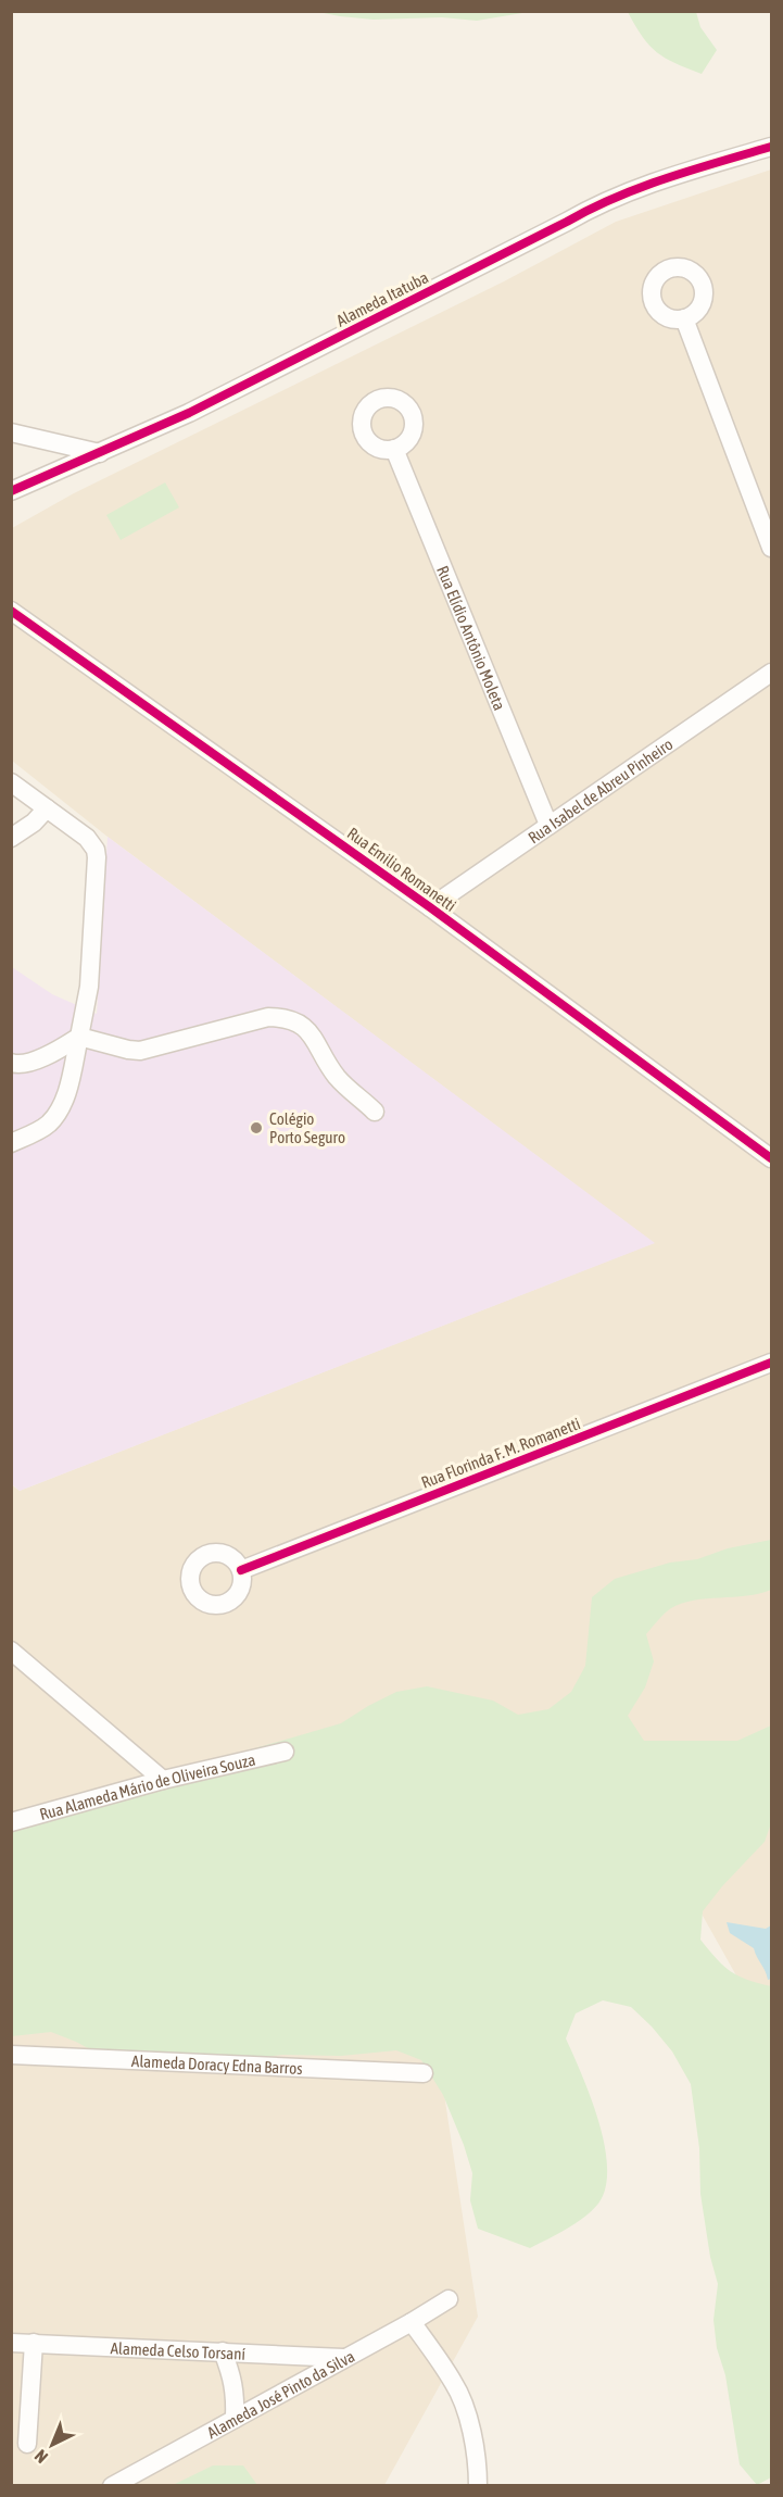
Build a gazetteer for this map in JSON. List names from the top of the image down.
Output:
{
  "streets": {
    "street": [
      "Alameda Itatuba",
      "Rua Elídio Antônio Moleta",
      "Rua Isabel de Abreu Pinheiro",
      "Rua Emilio Romanetti",
      "Rua Florinda F. M. Romanetti",
      "Rua Alameda Mário de Oliveira Souza",
      "Alameda Doracy Edna Barros",
      "Alameda Celso Torsaní",
      "Alameda José Pinto da Silva"
    ]
  },
  "crossings": [
    ["Rua Elídio Antônio Moleta", "Rua Isabel de Abreu Pinheiro"],
    ["Rua Isabel de Abreu Pinheiro", "Rua Emilio Romanetti"],
    ["Alameda Celso Torsaní", "Alameda José Pinto da Silva"]
  ],
  "places": ["Colégio Porto Seguro"],
  "north": "bottom left"
}
